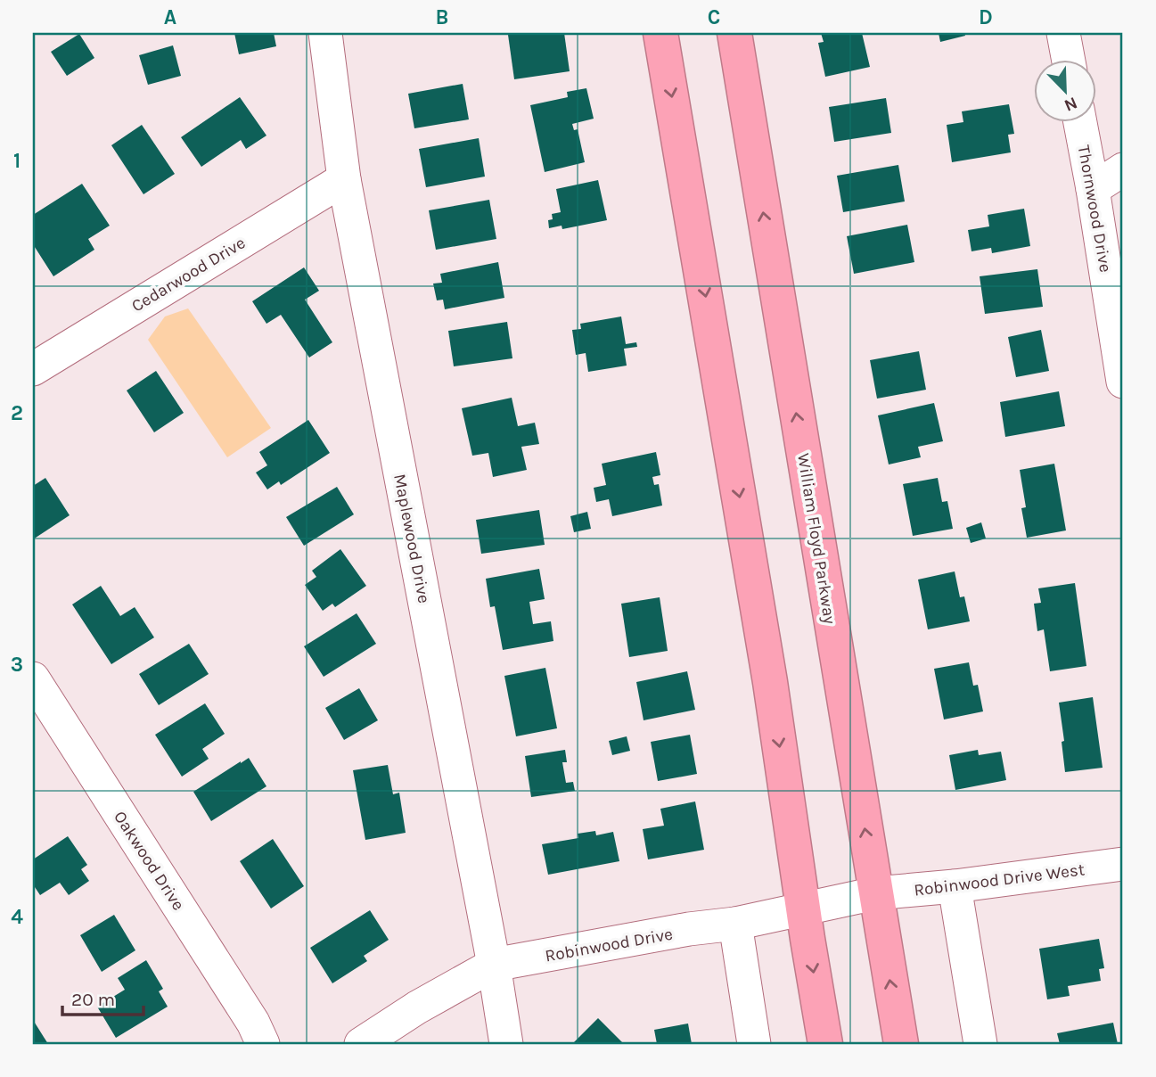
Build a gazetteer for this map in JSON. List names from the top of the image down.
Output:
{
  "streets": {
    "highway": ["William Floyd Parkway"],
    "street": [
      "Thornwood Drive",
      "Cedarwood Drive",
      "Maplewood Drive",
      "Oakwood Drive",
      "Robinwood Drive West",
      "Robinwood Drive"
    ]
  },
  "crossings": [
    ["Cedarwood Drive", "Maplewood Drive"],
    ["Maplewood Drive", "Robinwood Drive"],
    ["William Floyd Parkway", "Robinwood Drive West"],
    ["William Floyd Parkway", "Robinwood Drive"],
    ["Robinwood Drive West", "Robinwood Drive"]
  ],
  "scale_bar": "20 m",
  "north": "bottom right",
  "grid": {
    "columns": [
      "A",
      "B",
      "C",
      "D"
    ],
    "rows": [
      "1",
      "2",
      "3",
      "4"
    ]
  }
}
